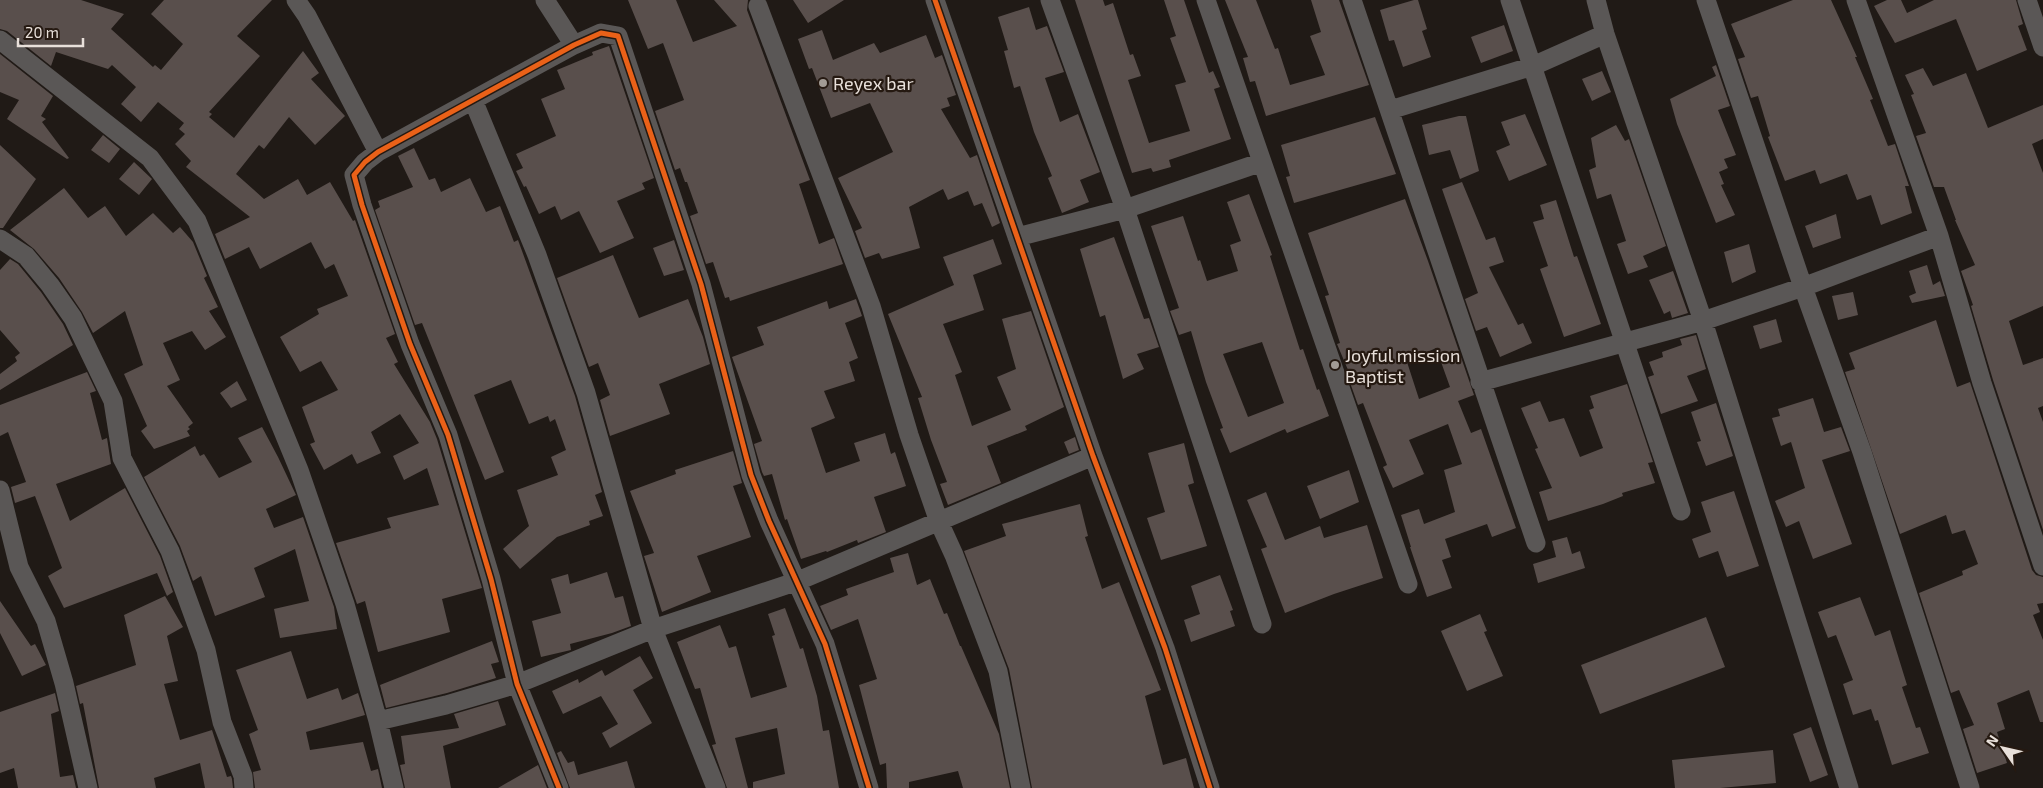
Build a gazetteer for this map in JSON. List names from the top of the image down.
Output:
{
  "places": ["Reyex bar", "Joyful mission Baptist"],
  "scale_bar": "20 m",
  "north": "top left"
}
